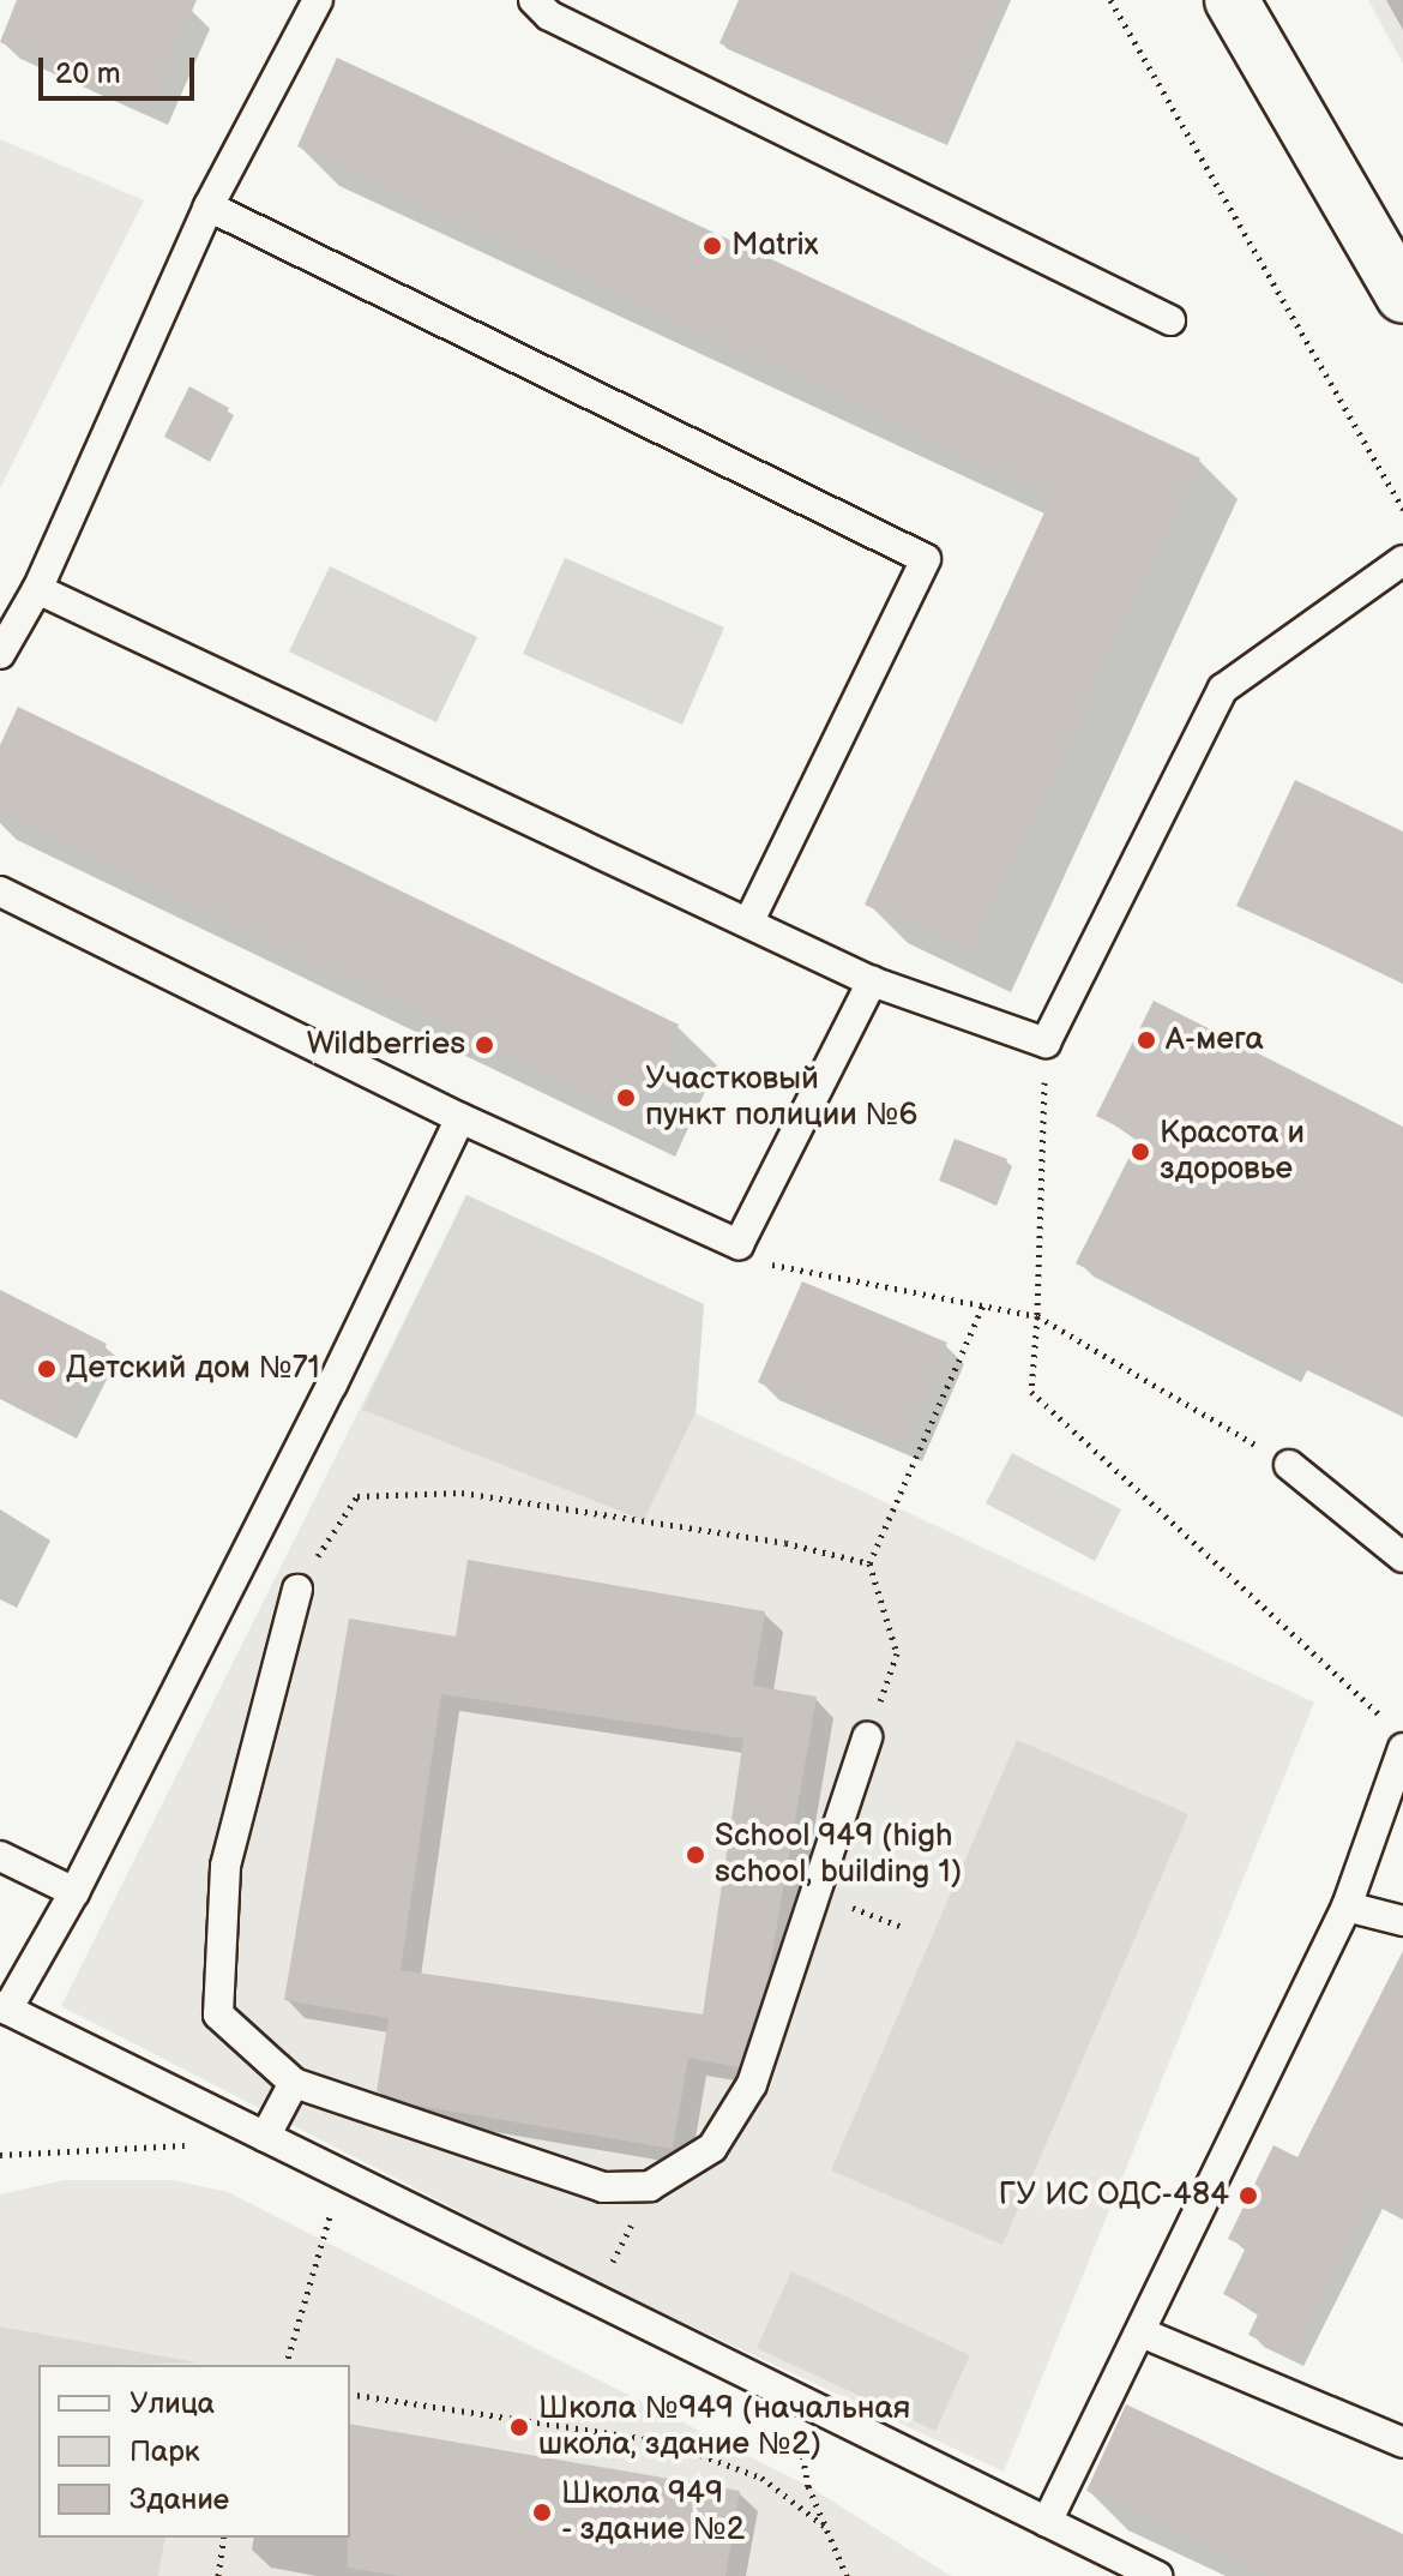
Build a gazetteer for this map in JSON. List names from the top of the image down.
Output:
{
  "places": [
    "Matrix",
    "А-мега",
    "Wildberries",
    "Участковый пункт полиции №6",
    "Красота и здоровье",
    "Детский дом №71",
    "School 949 (high school, building 1)",
    "ГУ ИС ОДС-484",
    "Школа №949 (начальная школа, здание №2)",
    "Школа 949 - здание №2"
  ],
  "legend": ["Улица", "Парк", "Здание"],
  "scale_bar": "20 m"
}
